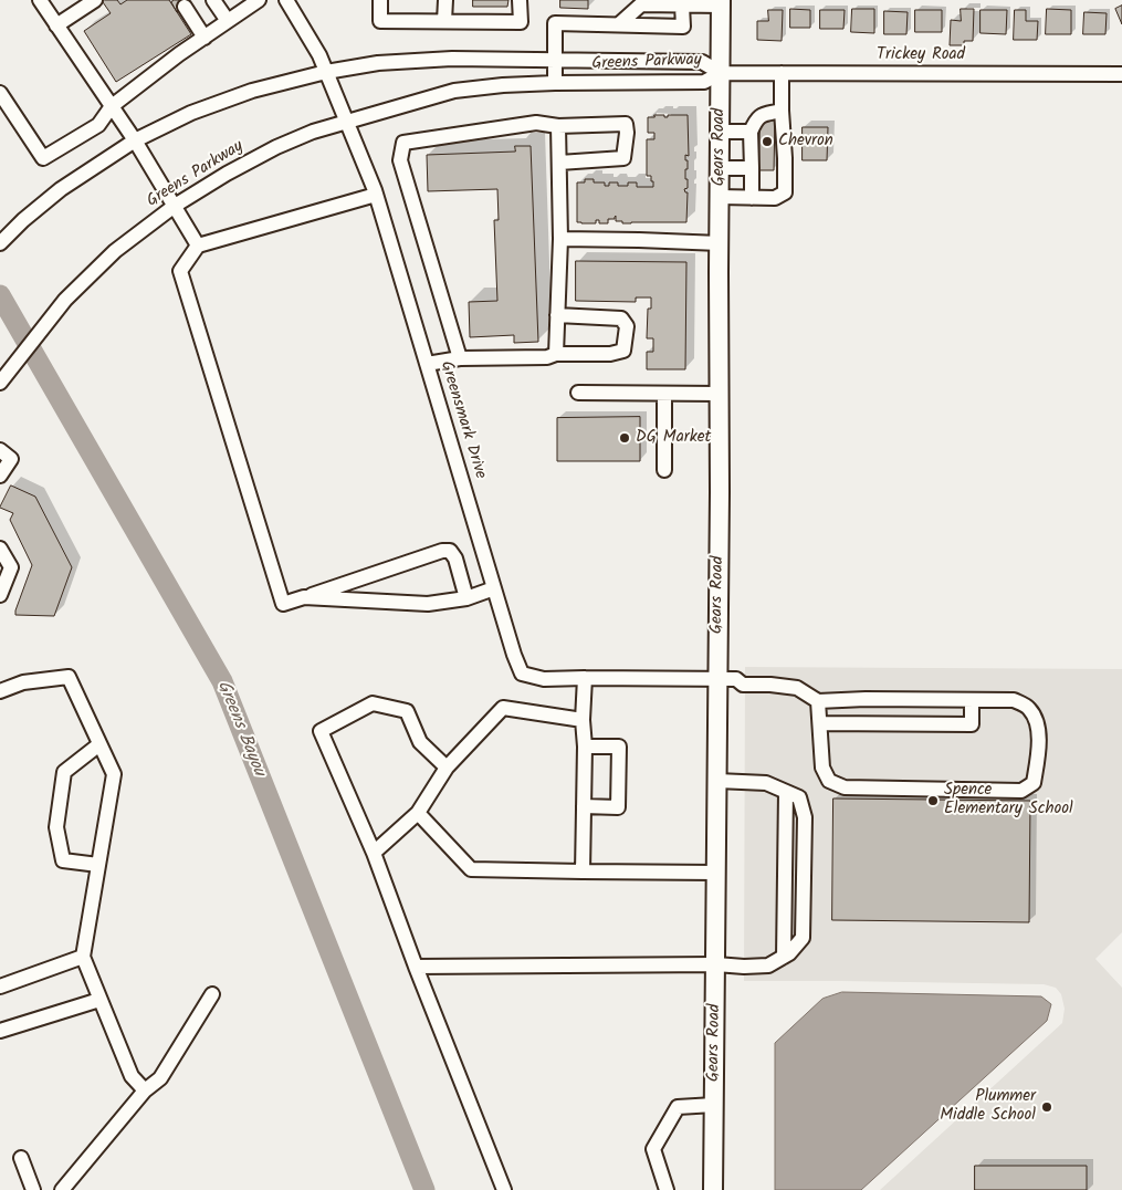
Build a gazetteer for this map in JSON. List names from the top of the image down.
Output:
{
  "streets": {
    "main road": ["Gears Road"],
    "street": ["Trickey Road", "Greens Parkway", "Greensmark Drive"]
  },
  "crossings": [
    ["Trickey Road", "Greens Parkway"],
    ["Trickey Road", "Gears Road"],
    ["Greens Parkway", "Gears Road"],
    ["Greens Parkway", "Greensmark Drive"],
    ["Gears Road", "Greensmark Drive"]
  ],
  "water": ["Greens Bayou"],
  "places": [
    "Chevron",
    "DG Market",
    "Spence Elementary School",
    "Plummer Middle School"
  ]
}
